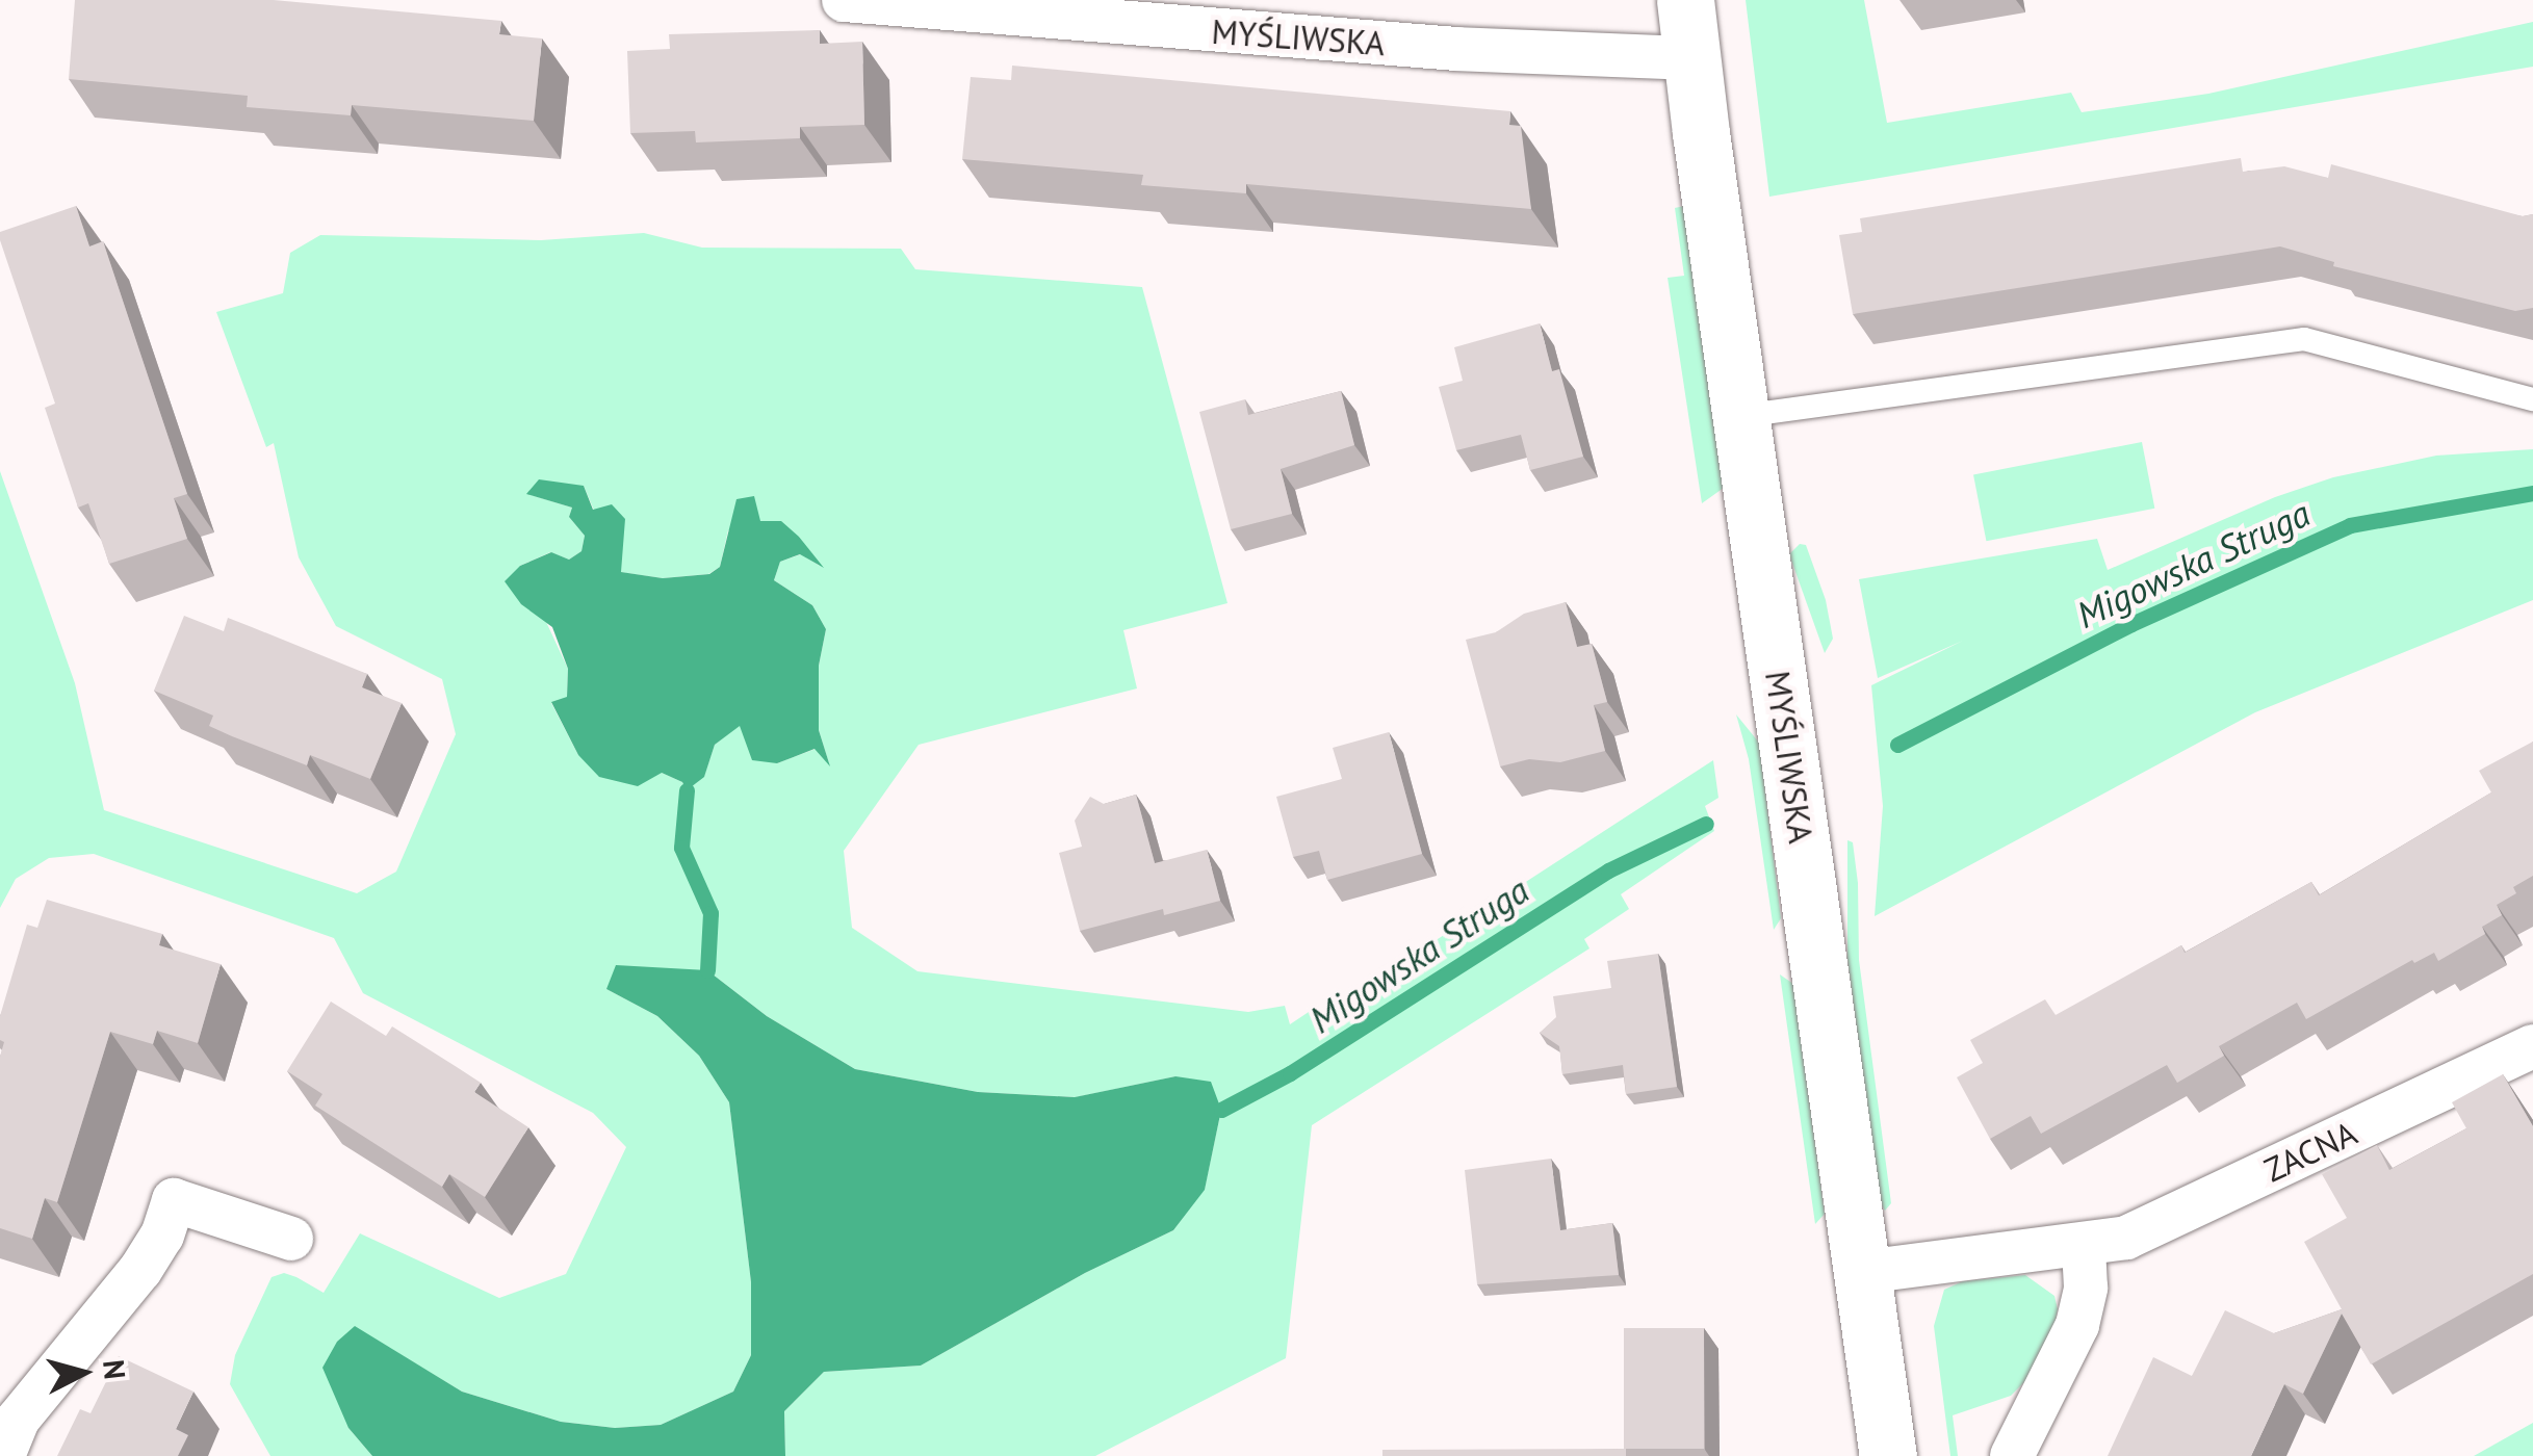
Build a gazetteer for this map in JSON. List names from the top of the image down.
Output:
{
  "streets": {
    "street": ["MYŚLIWSKA", "ZACNA"]
  },
  "crossings": [
    ["MYŚLIWSKA", "ZACNA"]
  ],
  "water": ["Migowska Struga"],
  "north": "right"
}
